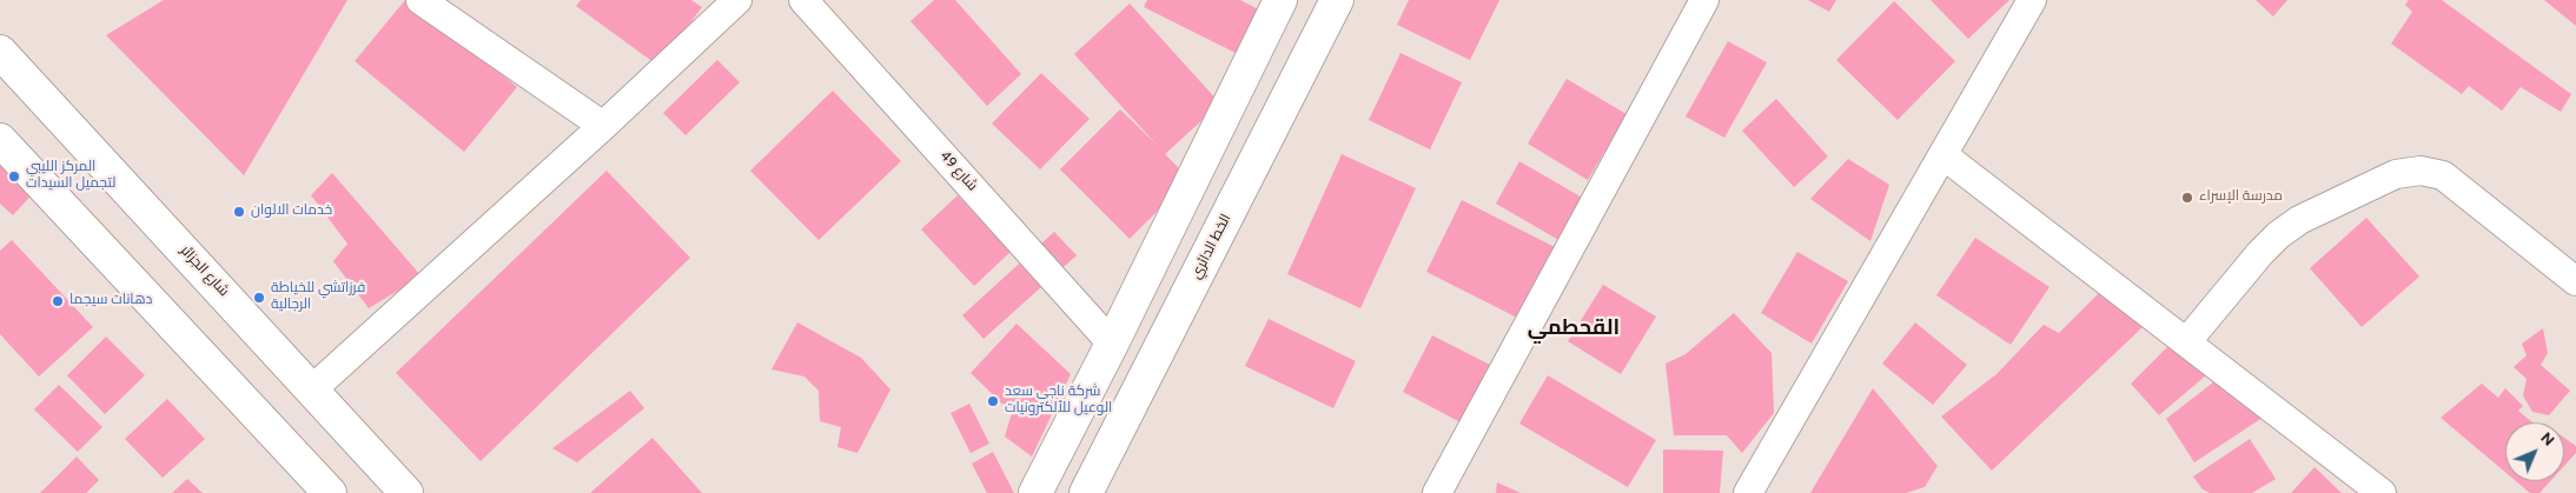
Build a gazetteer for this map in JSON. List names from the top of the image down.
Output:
{
  "streets": {
    "main road": ["الخط الدائري", "شارع الجزائر"],
    "street": ["شارع 49"]
  },
  "districts": ["القحطمي"],
  "places": [
    "المركز الليبي لتجميل السيدات",
    "مدرسة الإسراء",
    "خدمات الالوان",
    "فرزاتشي للخياطة الرجالية",
    "دهانات سيجما",
    "شركة ناجي سعد الوعيل للألكترونيات"
  ],
  "north": "top right"
}
